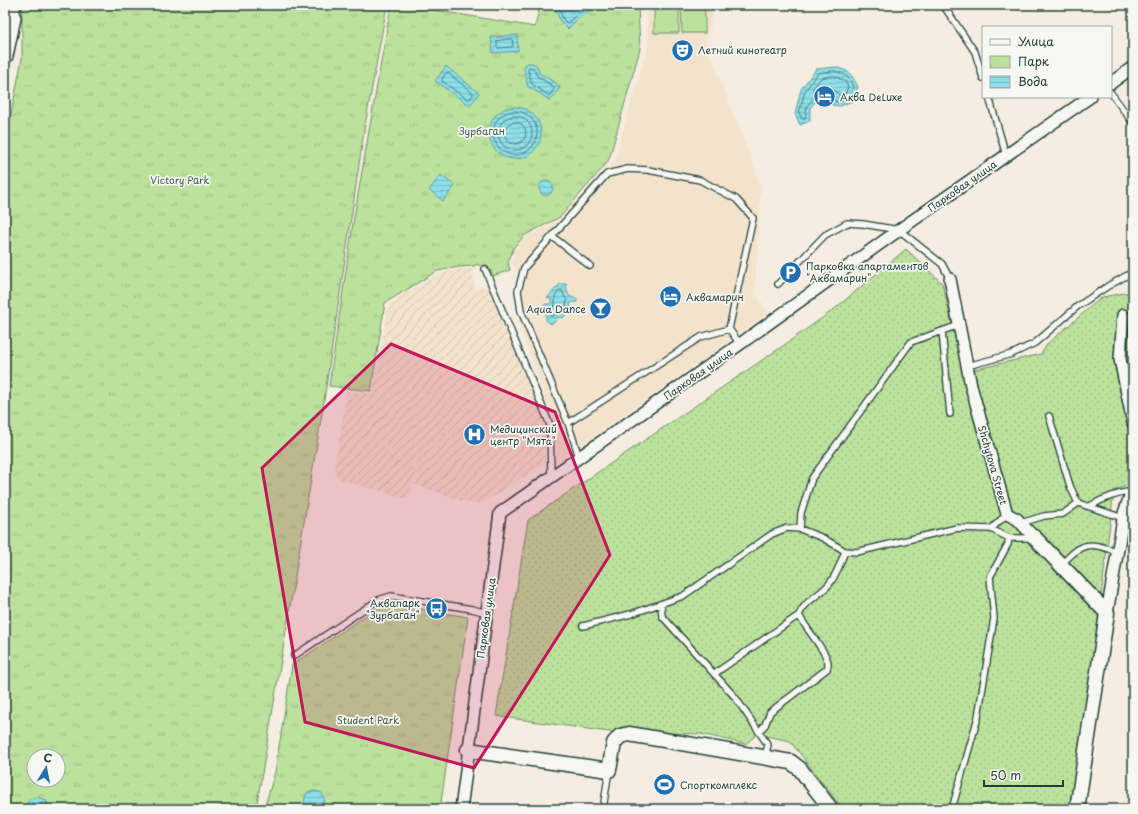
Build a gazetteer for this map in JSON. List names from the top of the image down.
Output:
{
  "streets": {
    "street": ["Парковая улица", "Shchytova Street"]
  },
  "parks": ["Зурбаган", "Victory Park", "Student Park"],
  "places": {
    "theatre": ["Летний кинотеатр"],
    "hotel": ["Аква DeLuxe", "Аквамарин"],
    "parking": ["Парковка апартаментов \"Аквамарин\""],
    "bar": ["Aqua Dance"],
    "hospital": ["Медицинский центр \"Мята\""],
    "bus stop": ["Аквапарк \"Зурбаган\""],
    "sports": ["Спорткомплекс"]
  },
  "legend": ["Улица", "Парк", "Вода"],
  "scale_bar": "50 m",
  "north": "top"
}
